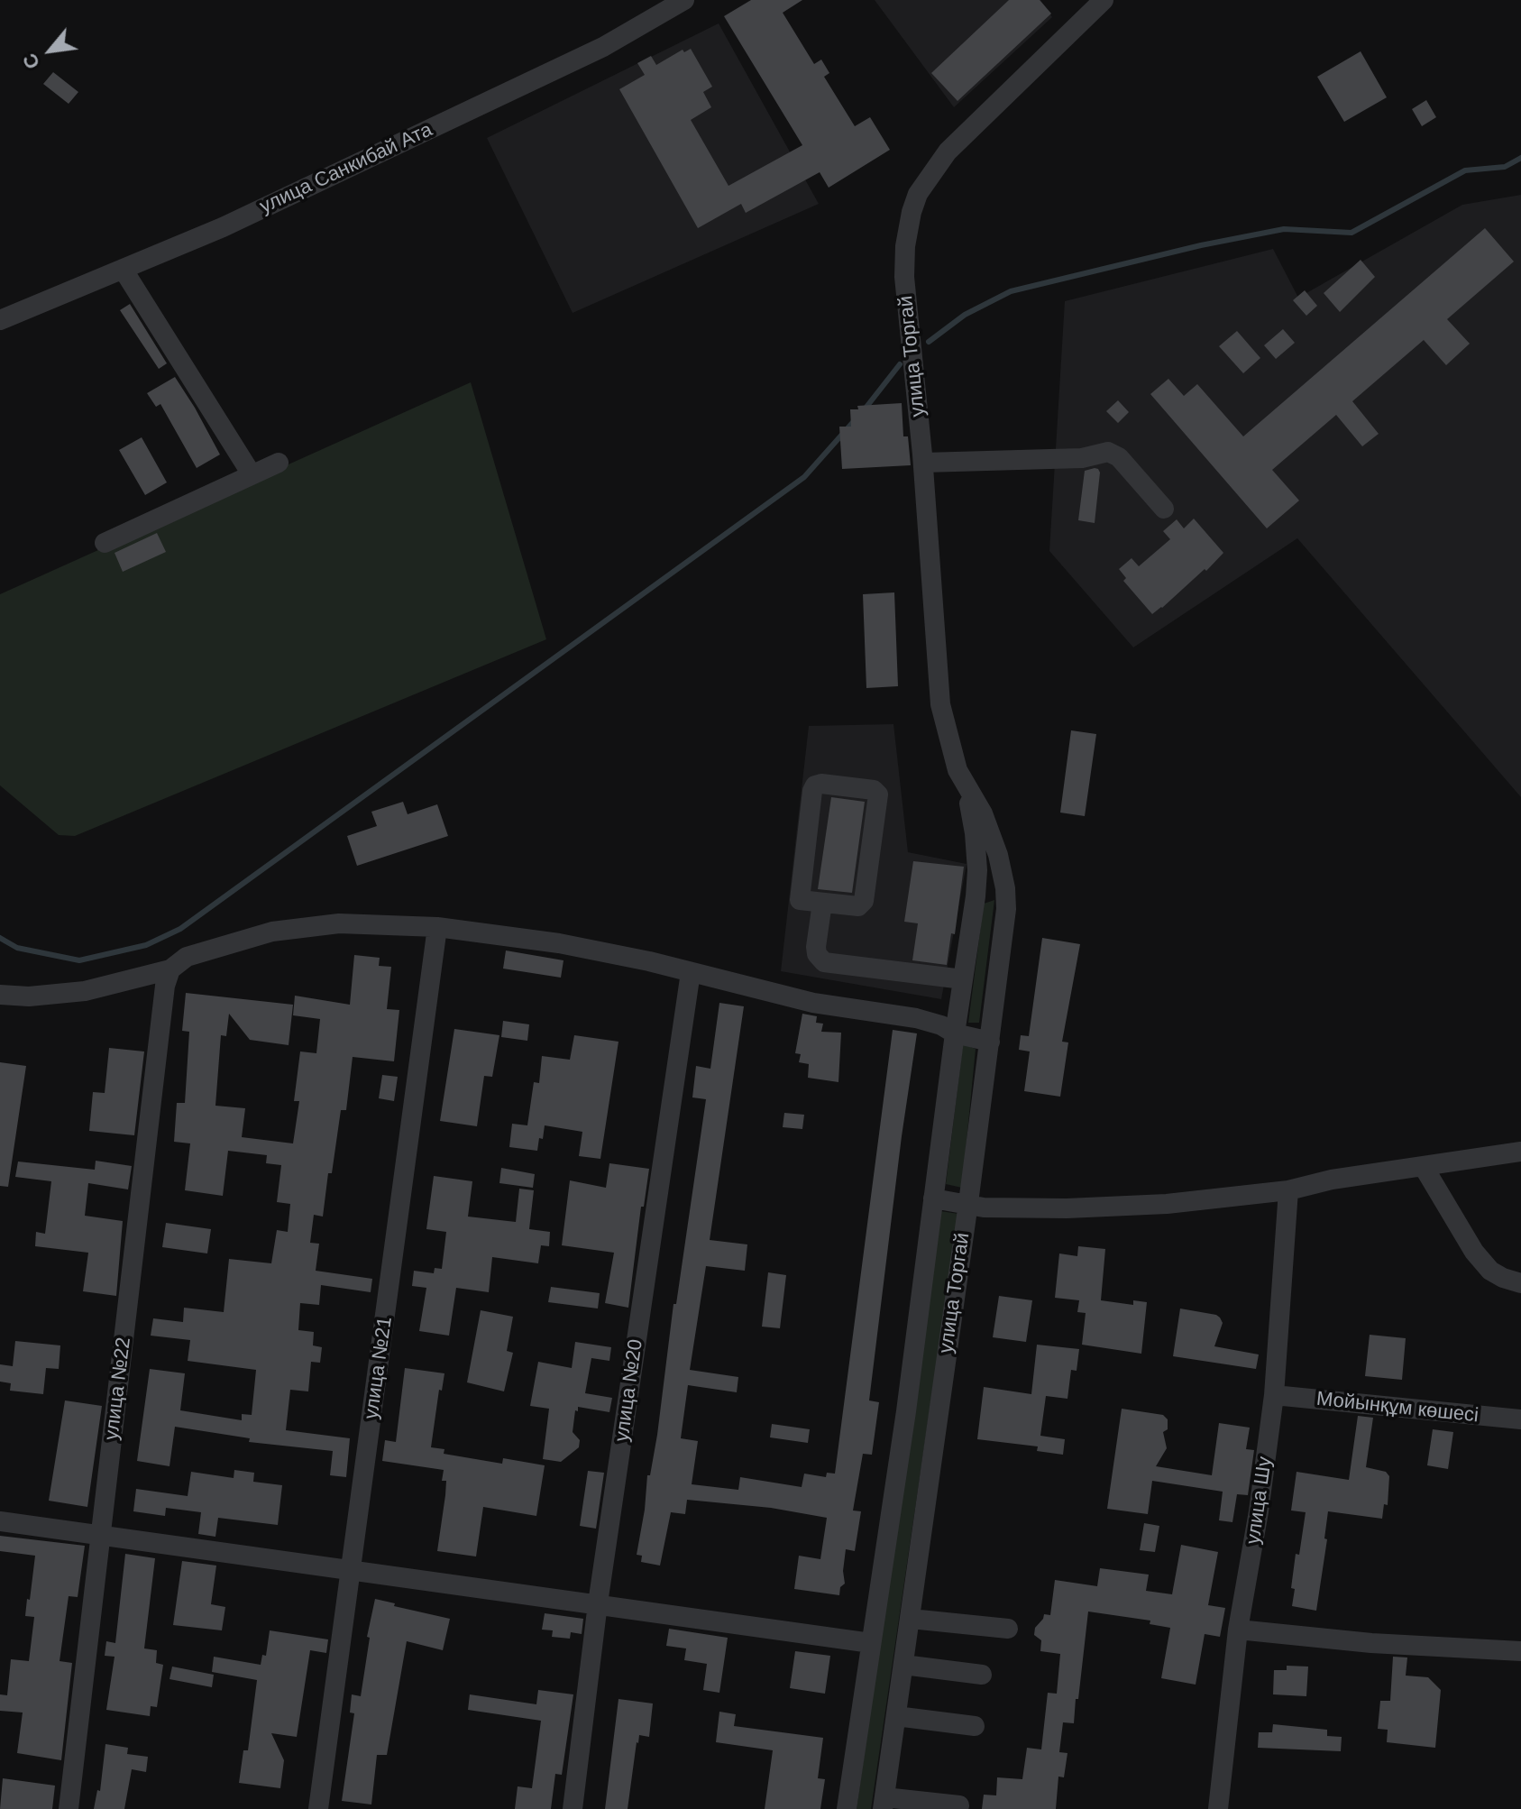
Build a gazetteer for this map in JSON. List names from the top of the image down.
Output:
{
  "streets": {
    "street": [
      "улица Санкибай Ата",
      "улица Торгай",
      "улица №21",
      "улица №22",
      "улица №20",
      "Мойынқұм көшесі",
      "улица Шу"
    ]
  },
  "crossings": [
    ["Мойынқұм көшесі", "улица Шу"]
  ],
  "north": "bottom left"
}
